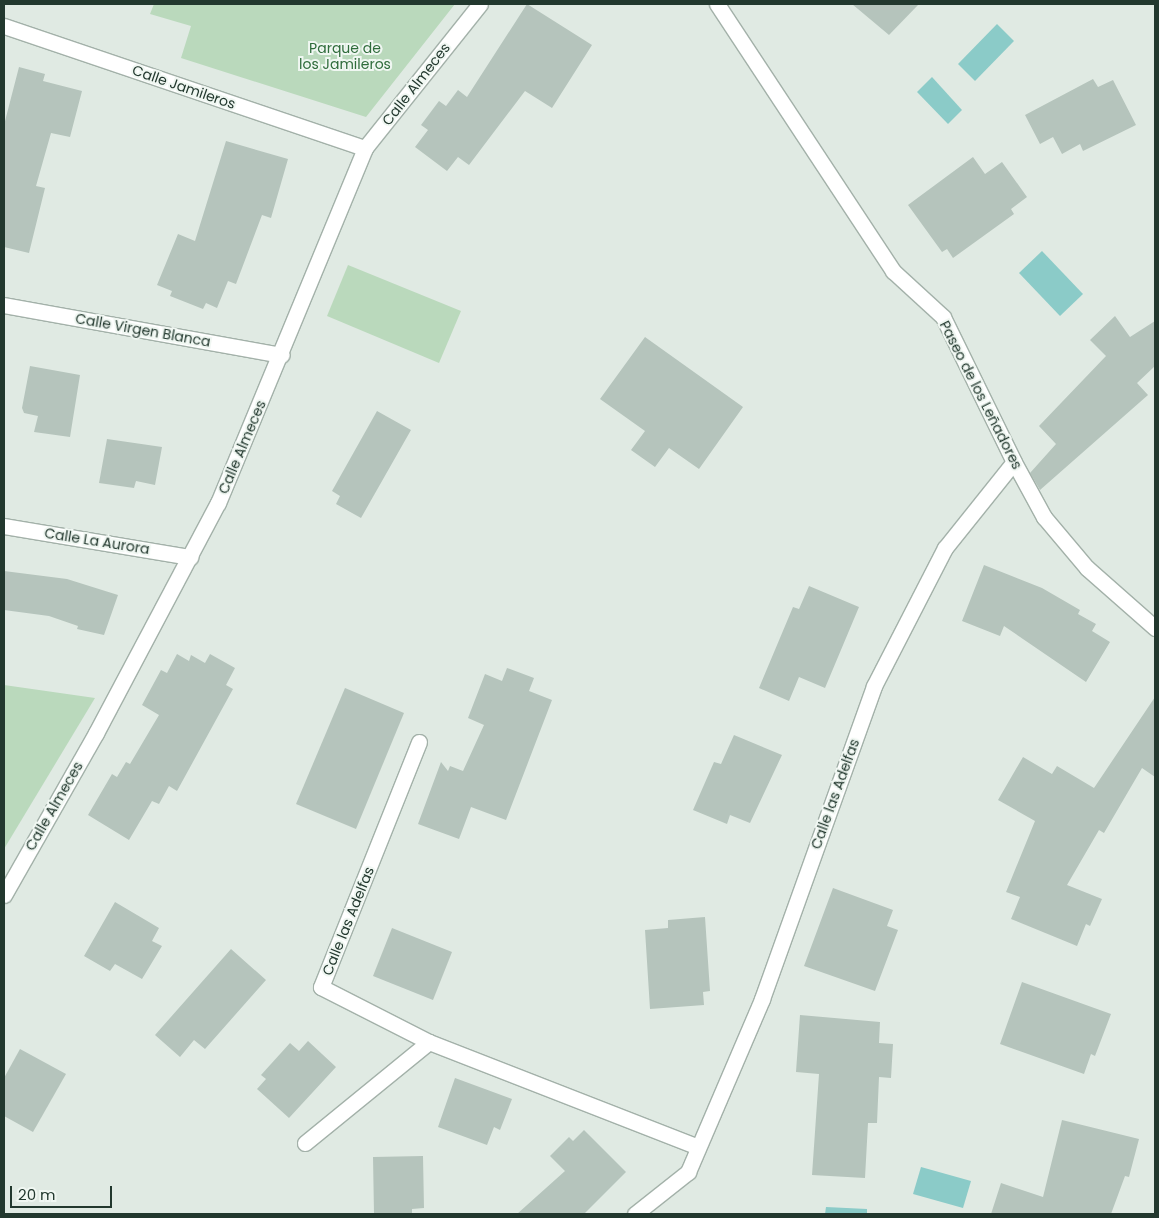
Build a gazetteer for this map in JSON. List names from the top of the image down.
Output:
{
  "streets": {
    "street": [
      "Calle Almeces",
      "Calle Jamileros",
      "Calle Virgen Blanca",
      "Paseo de los Leñadores",
      "Calle La Aurora",
      "Calle las Adelfas"
    ]
  },
  "crossings": [
    ["Calle Almeces", "Calle Jamileros"],
    ["Calle Almeces", "Calle Virgen Blanca"],
    ["Calle Almeces", "Calle La Aurora"],
    ["Paseo de los Leñadores", "Calle las Adelfas"]
  ],
  "parks": ["Parque de los Jamileros"],
  "scale_bar": "20 m"
}
